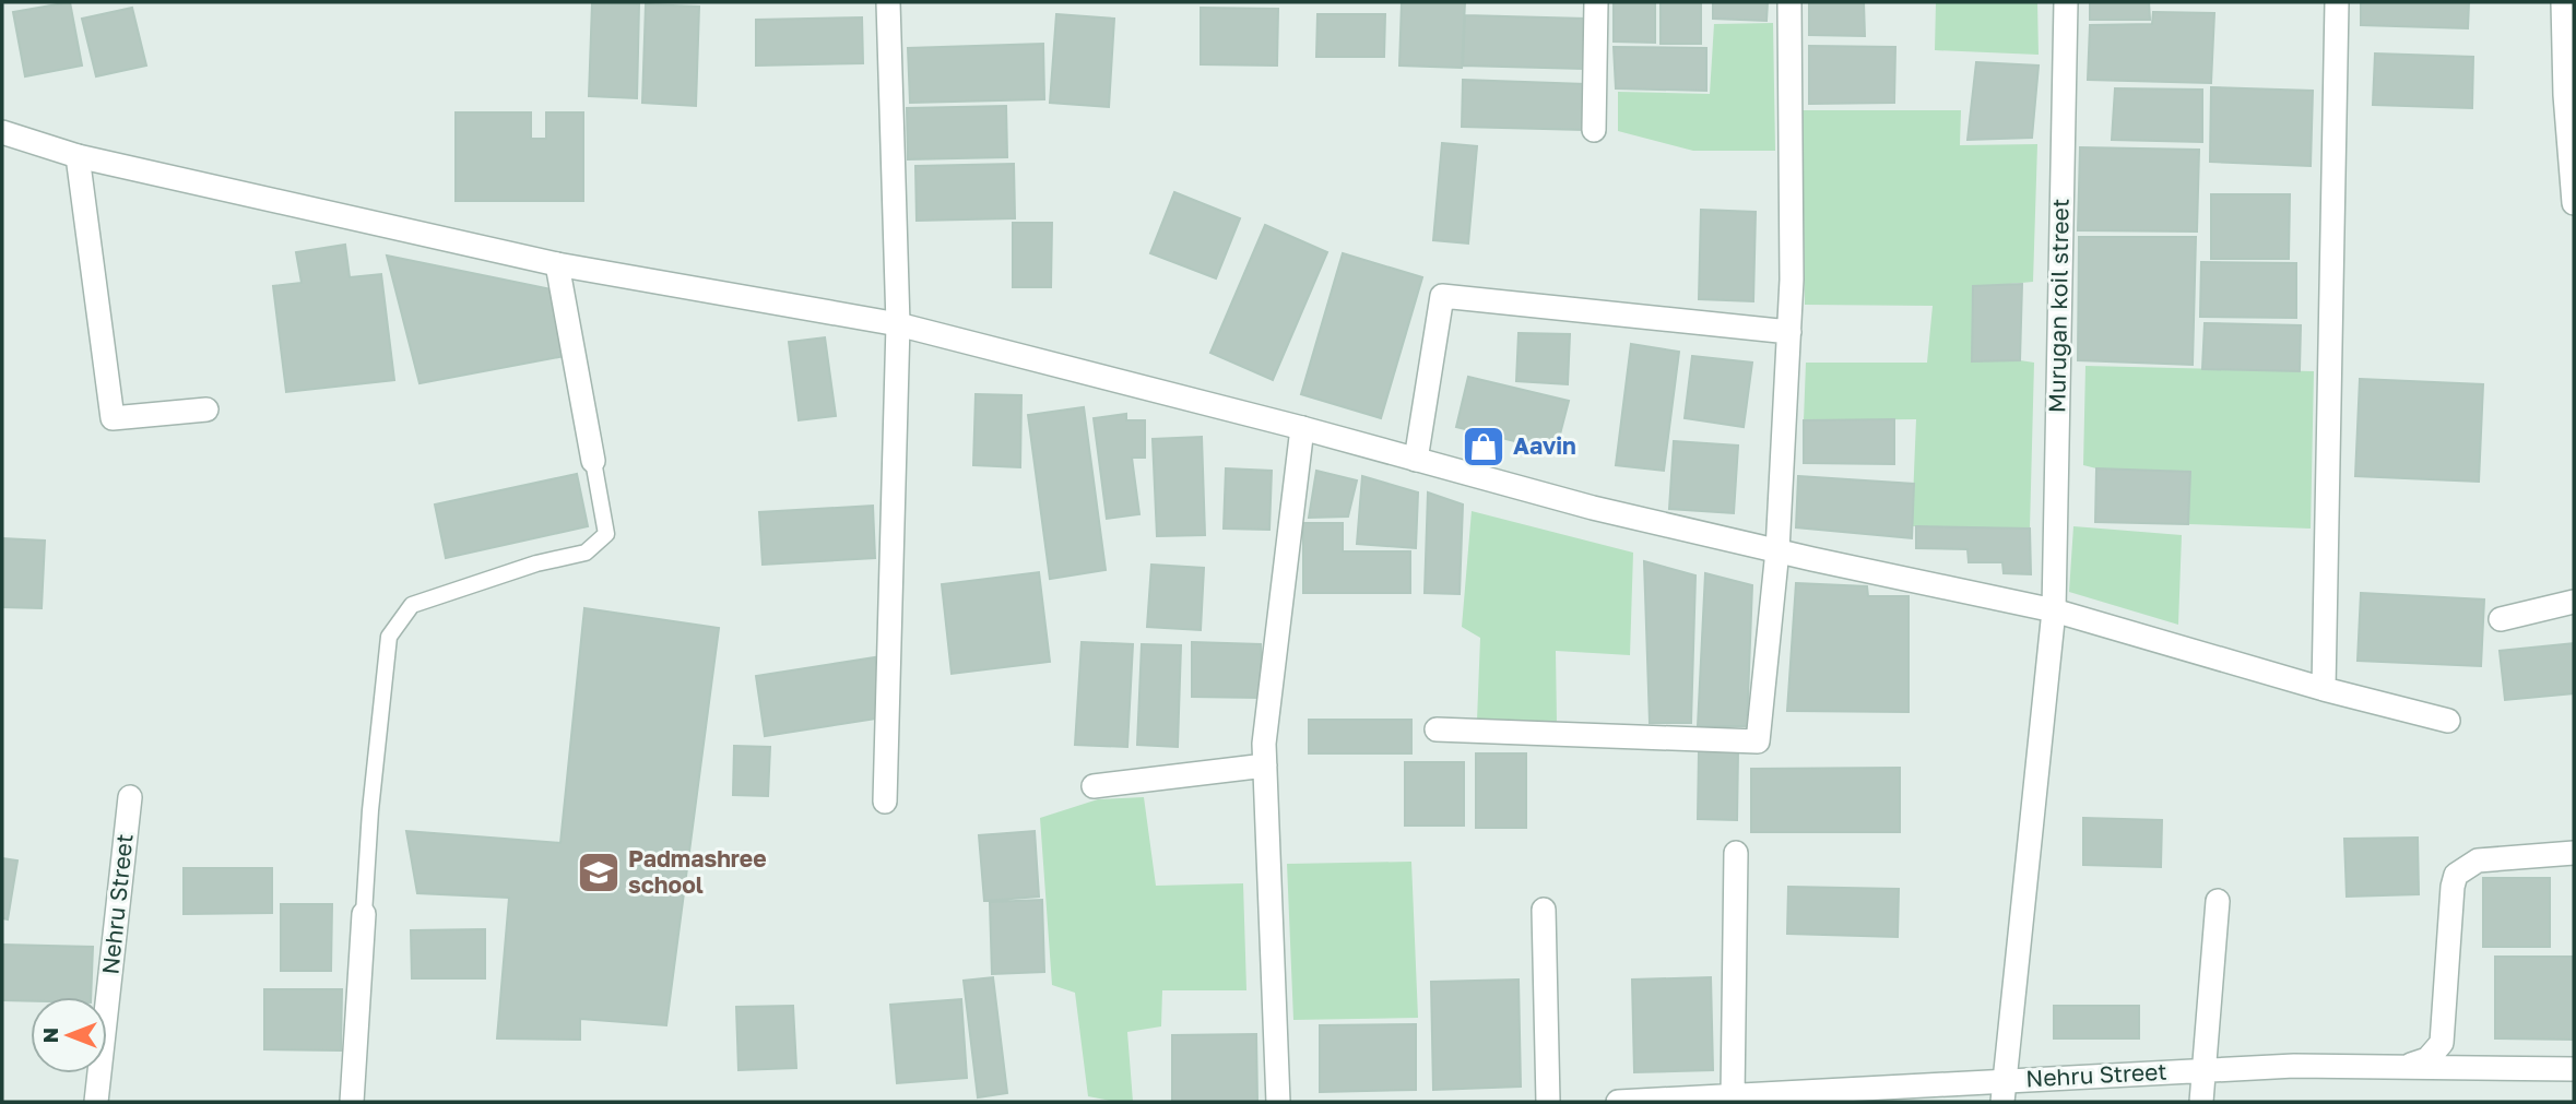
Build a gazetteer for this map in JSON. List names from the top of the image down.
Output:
{
  "streets": {
    "street": ["Murugan koil street", "Nehru Street"]
  },
  "crossings": [
    ["Murugan koil street", "Nehru Street"]
  ],
  "places": {
    "shop": ["Aavin"],
    "school or university": ["Padmashree school"]
  },
  "north": "left"
}
